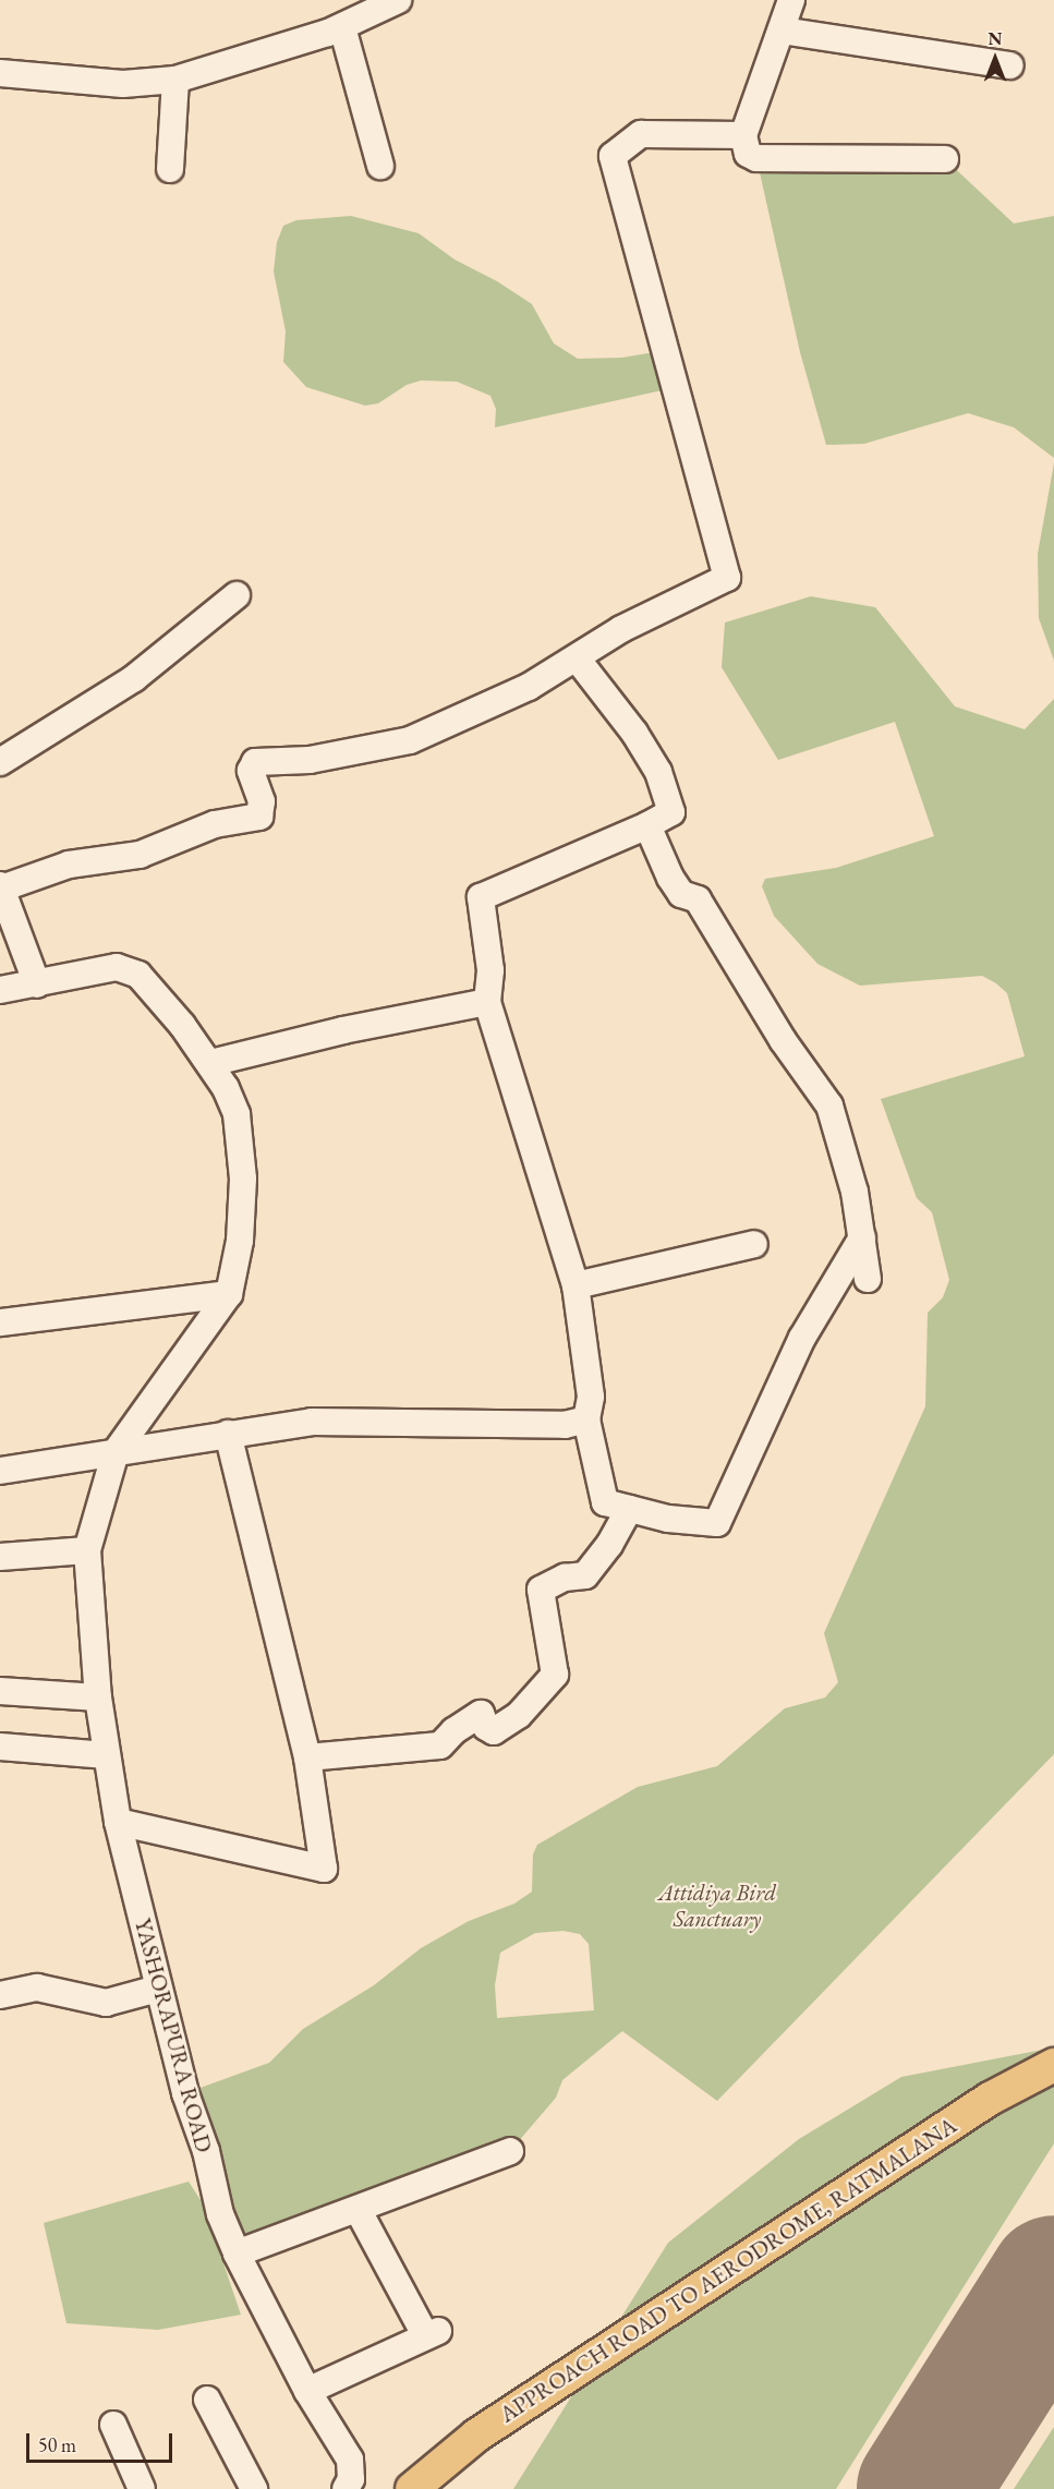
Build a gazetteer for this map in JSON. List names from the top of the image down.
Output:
{
  "streets": {
    "main road": ["APPROACH ROAD TO AERODROME, RATMALANA"],
    "street": ["YASHORAPURA ROAD"]
  },
  "parks": ["Attidiya Bird Sanctuary"],
  "scale_bar": "50 m",
  "north": "top"
}
